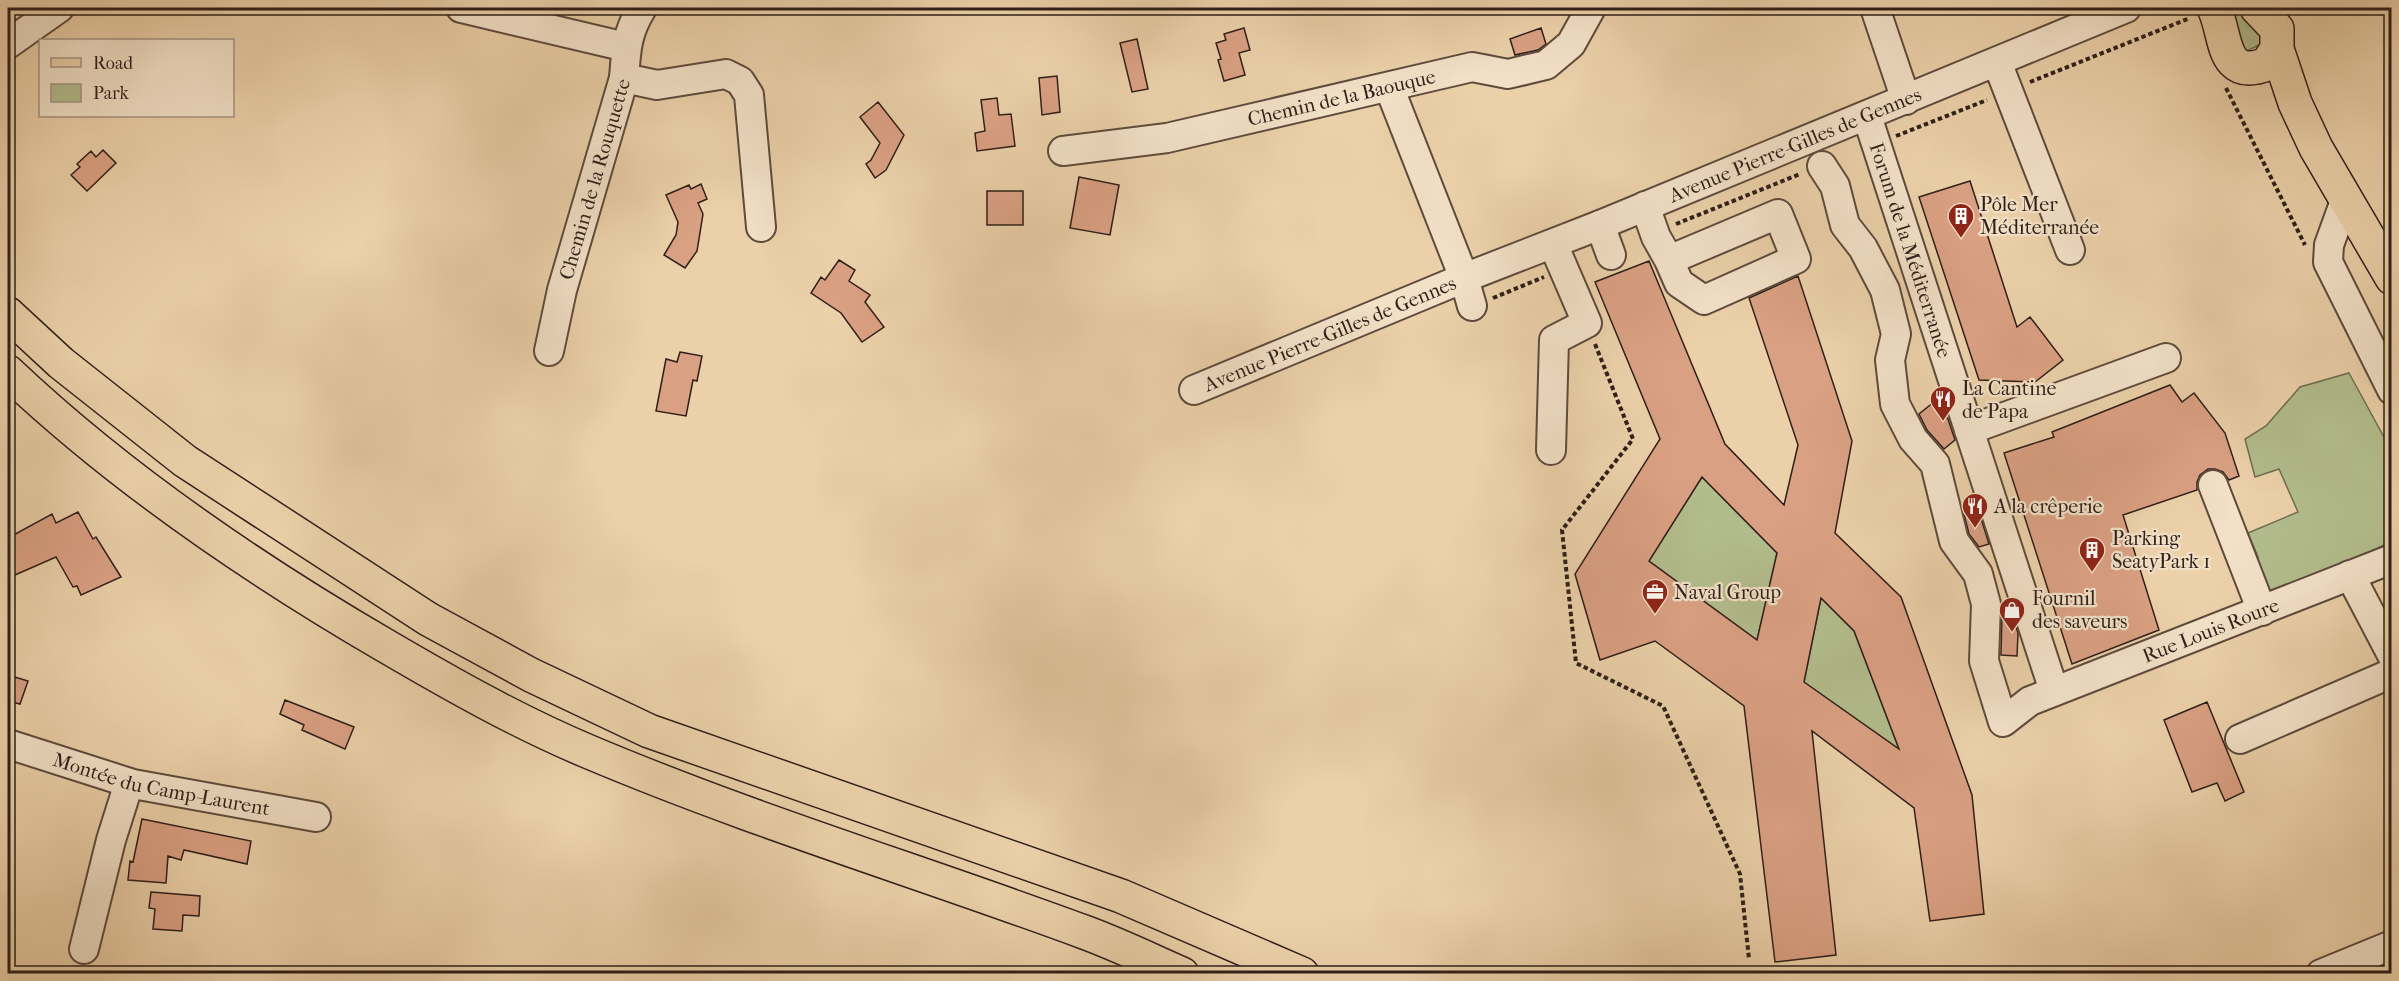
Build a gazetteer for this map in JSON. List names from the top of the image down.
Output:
{
  "streets": {
    "street": [
      "Chemin de la Baouque",
      "Avenue Pierre-Gilles de Gennes",
      "Chemin de la Rouquette",
      "Forum de la Méditerranée",
      "Rue Louis Roure",
      "Montée du Camp-Laurent"
    ]
  },
  "crossings": [
    ["Avenue Pierre-Gilles de Gennes", "Forum de la Méditerranée"],
    ["Forum de la Méditerranée", "Rue Louis Roure"]
  ],
  "places": {
    "building": ["Pôle Mer Méditerranée", "Parking SeatyPark 1"],
    "restaurant": ["La Cantine de Papa", "A la crêperie"],
    "office": ["Naval Group"],
    "shop": ["Fournil des saveurs"]
  },
  "legend": ["Road", "Park"]
}
